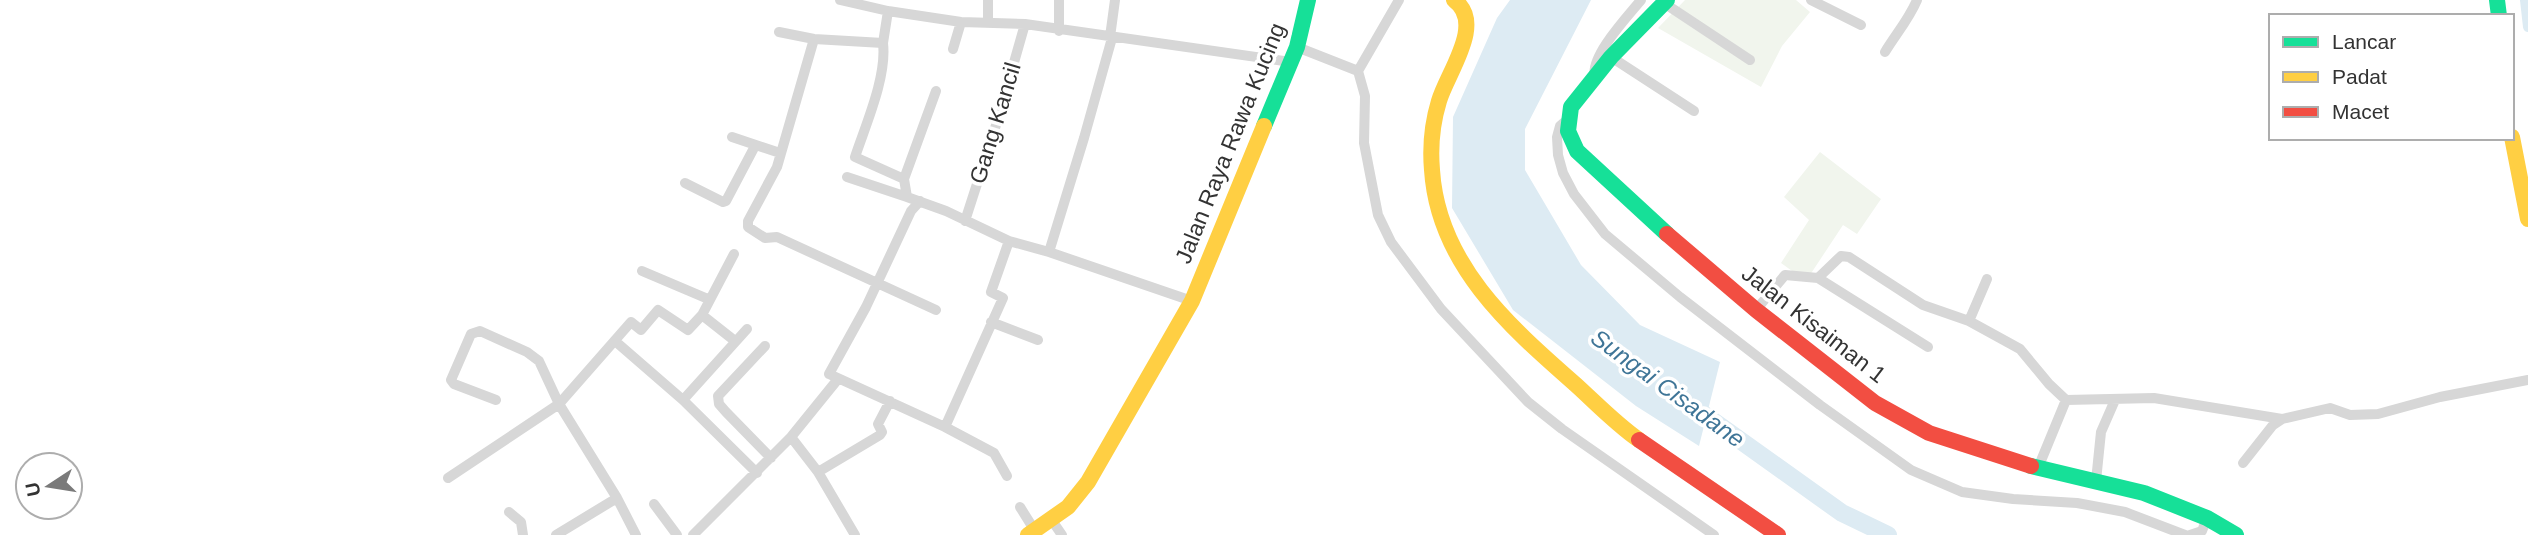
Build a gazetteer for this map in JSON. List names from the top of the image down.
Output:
{
  "streets": {
    "street": ["Gang Kancil", "Jalan Raya Rawa Kucing", "Jalan Kisaiman 1"]
  },
  "water": ["Sungai Cisadane"],
  "legend": ["Lancar", "Padat", "Macet"],
  "north": "left"
}
